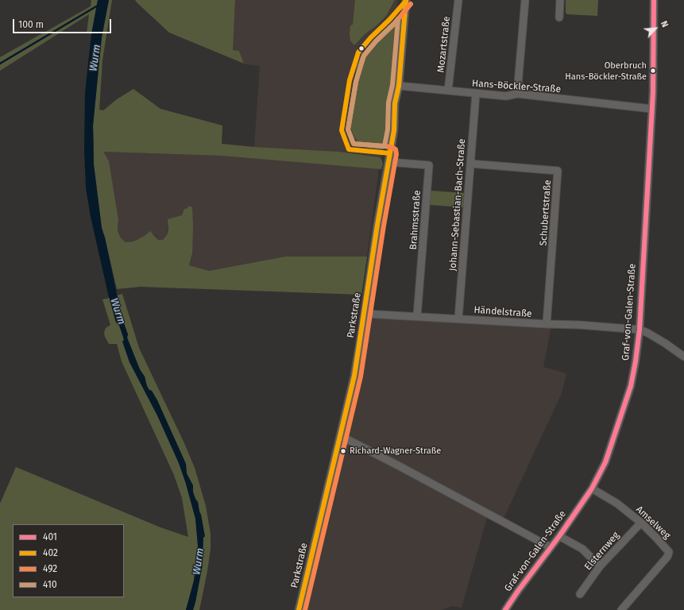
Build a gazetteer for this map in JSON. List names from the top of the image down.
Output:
{
  "streets": {
    "street": [
      "Mozartstraße",
      "Hans-Böckler-Straße",
      "Johann-Sebastian-Bach-Straße",
      "Schubertstraße",
      "Brahmsstraße",
      "Händelstraße",
      "Graf-von-Galen-Straße",
      "Parkstraße",
      "Amselweg",
      "Elsternweg"
    ]
  },
  "crossings": [
    ["Mozartstraße", "Hans-Böckler-Straße"],
    ["Hans-Böckler-Straße", "Johann-Sebastian-Bach-Straße"],
    ["Hans-Böckler-Straße", "Graf-von-Galen-Straße"],
    ["Hans-Böckler-Straße", "Parkstraße"],
    ["Johann-Sebastian-Bach-Straße", "Schubertstraße"],
    ["Johann-Sebastian-Bach-Straße", "Händelstraße"],
    ["Schubertstraße", "Händelstraße"],
    ["Brahmsstraße", "Händelstraße"],
    ["Brahmsstraße", "Parkstraße"],
    ["Händelstraße", "Graf-von-Galen-Straße"],
    ["Händelstraße", "Parkstraße"],
    ["Graf-von-Galen-Straße", "Amselweg"],
    ["Amselweg", "Elsternweg"]
  ],
  "water": ["Wurm"],
  "places": ["Oberbruch Hans-Böckler-Straße", "Richard-Wagner-Straße"],
  "lines": [
    "transit line 401",
    "transit line 402",
    "transit line 492",
    "transit line 410"
  ],
  "legend": [
    "401",
    "402",
    "492",
    "410"
  ],
  "scale_bar": "100 m",
  "north": "top right"
}
